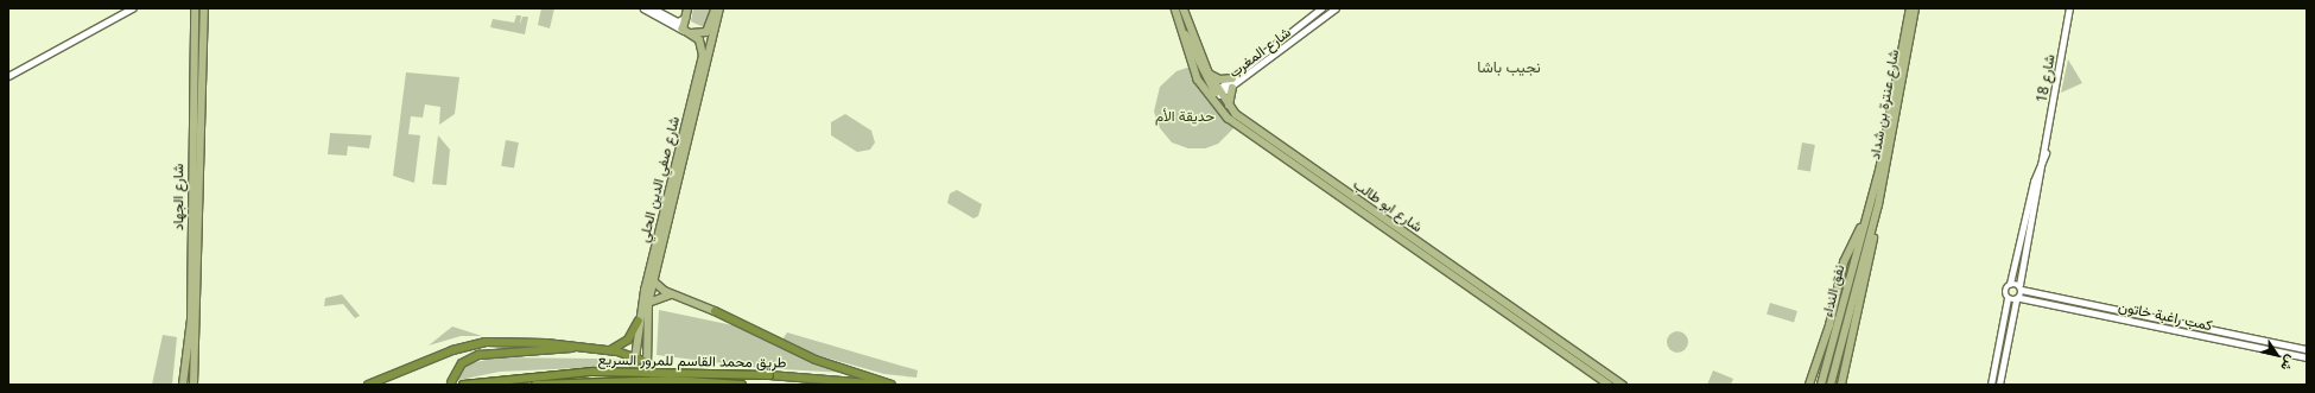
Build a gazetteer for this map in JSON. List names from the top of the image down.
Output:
{
  "streets": {
    "highway": ["طريق محمد القاسم للمرور السريع"],
    "main road": [
      "شارع عنترة بن شداد",
      "شارع صفي الدين الحلي",
      "شارع الجهاد",
      "شارع ابو طالب",
      "نفق النداء"
    ],
    "street": ["شارع المغرب", "شارع 18", "كمب راغبة خاتون"]
  },
  "crossings": [
    ["شارع المغرب", "شارع ابو طالب"],
    ["شارع 18", "كمب راغبة خاتون"],
    ["شارع عنترة بن شداد", "نفق النداء"]
  ],
  "districts": ["نجيب باشا"],
  "parks": ["حديقة الأم"],
  "north": "bottom right"
}
